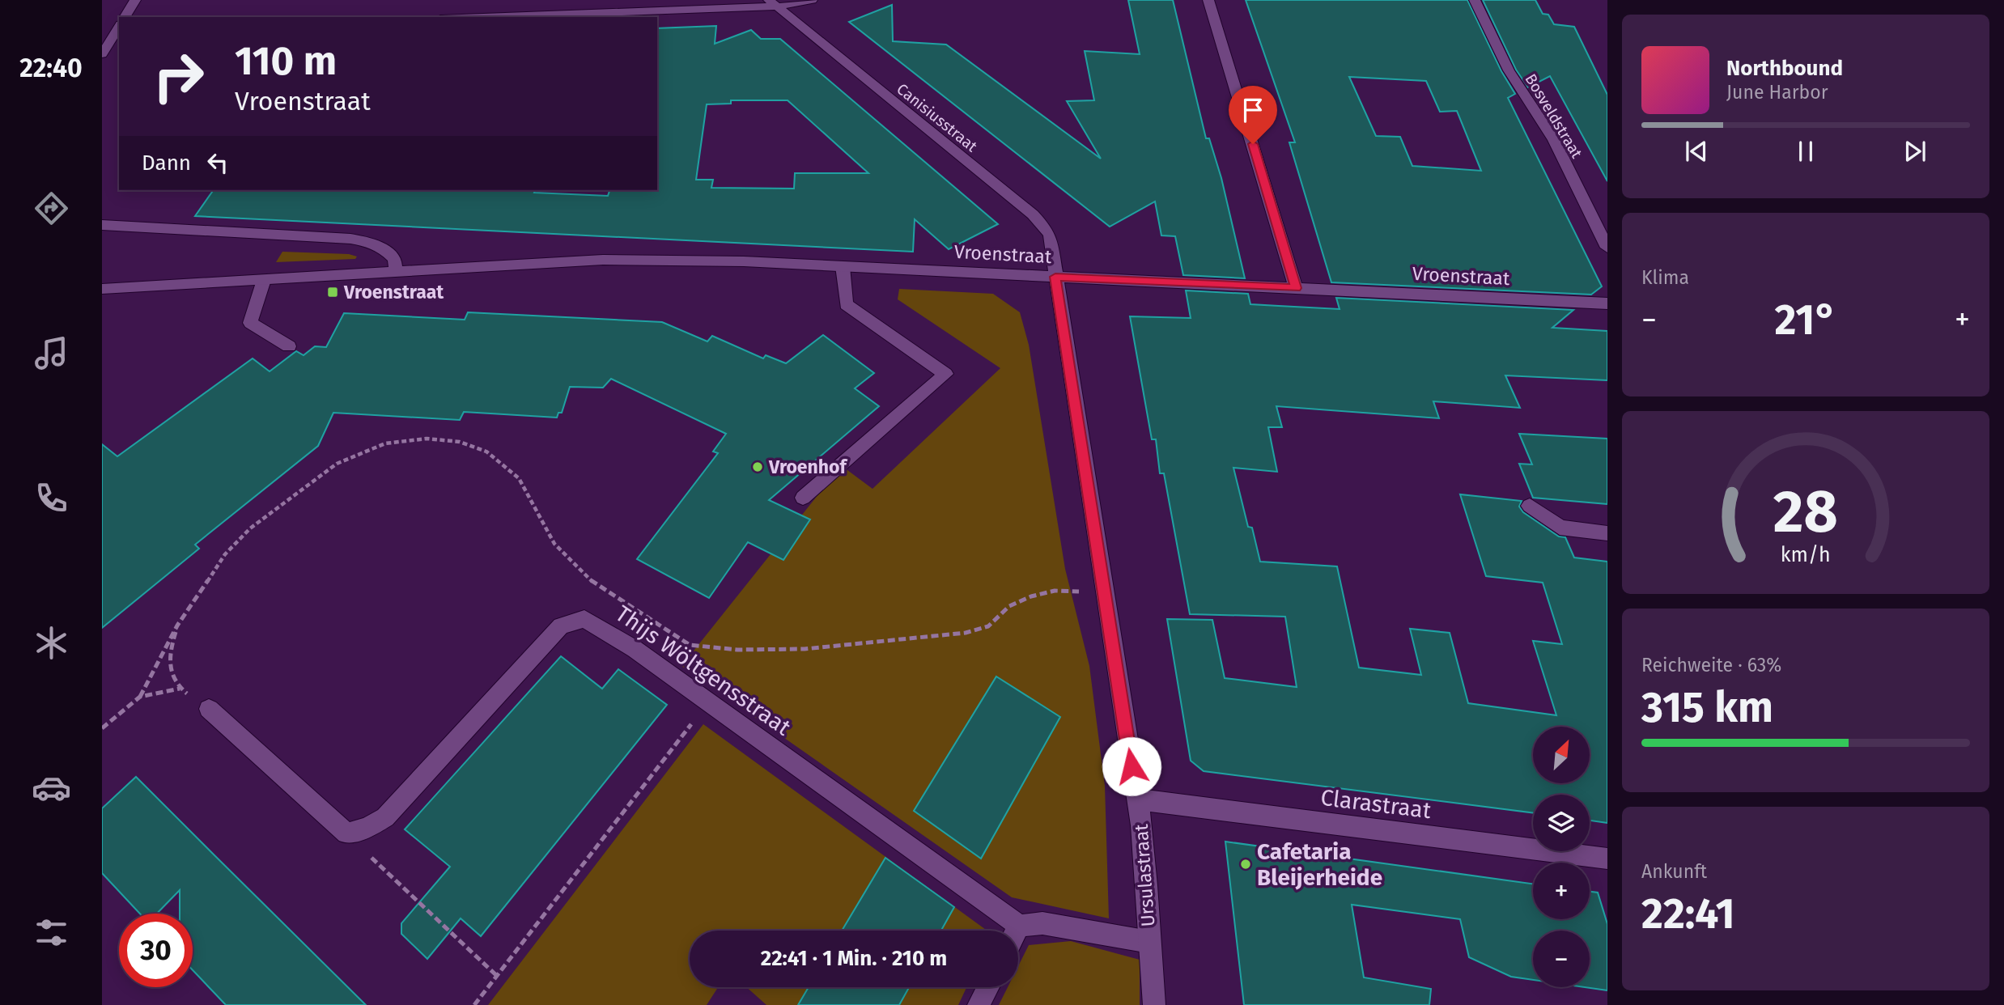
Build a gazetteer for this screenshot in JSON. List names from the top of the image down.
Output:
{
  "streets": {
    "street": [
      "Bosveldstraat",
      "Canisiusstraat",
      "Vroenstraat",
      "Thijs Wöltgensstraat",
      "Clarastraat",
      "Ursulastraat"
    ]
  },
  "crossings": [
    ["Canisiusstraat", "Vroenstraat"],
    ["Canisiusstraat", "Ursulastraat"],
    ["Vroenstraat", "Ursulastraat"],
    ["Clarastraat", "Ursulastraat"]
  ],
  "places": {
    "transit": ["Vroenstraat"],
    "other": ["Vroenhof", "Cafetaria Bleijerheide"]
  },
  "north": "top right",
  "page": {
    "tabs": "22:40",
    "turn": ["110 m", "Vroenstraat"],
    "song": ["Northbound", "June Harbor"],
    "then": "Dann",
    "tile": [
      "Klima",
      ["Reichweite · 63%", "315 km"],
      ["Ankunft", "22:41"]
    ],
    "heat": ["−", "21°", "+"],
    "map_buttons": ["+", "−"],
    "limit": "30",
    "trip": "22:41 · 1 Min. · 210 m",
    "gauge": ["28", "km/h"]
  }
}
